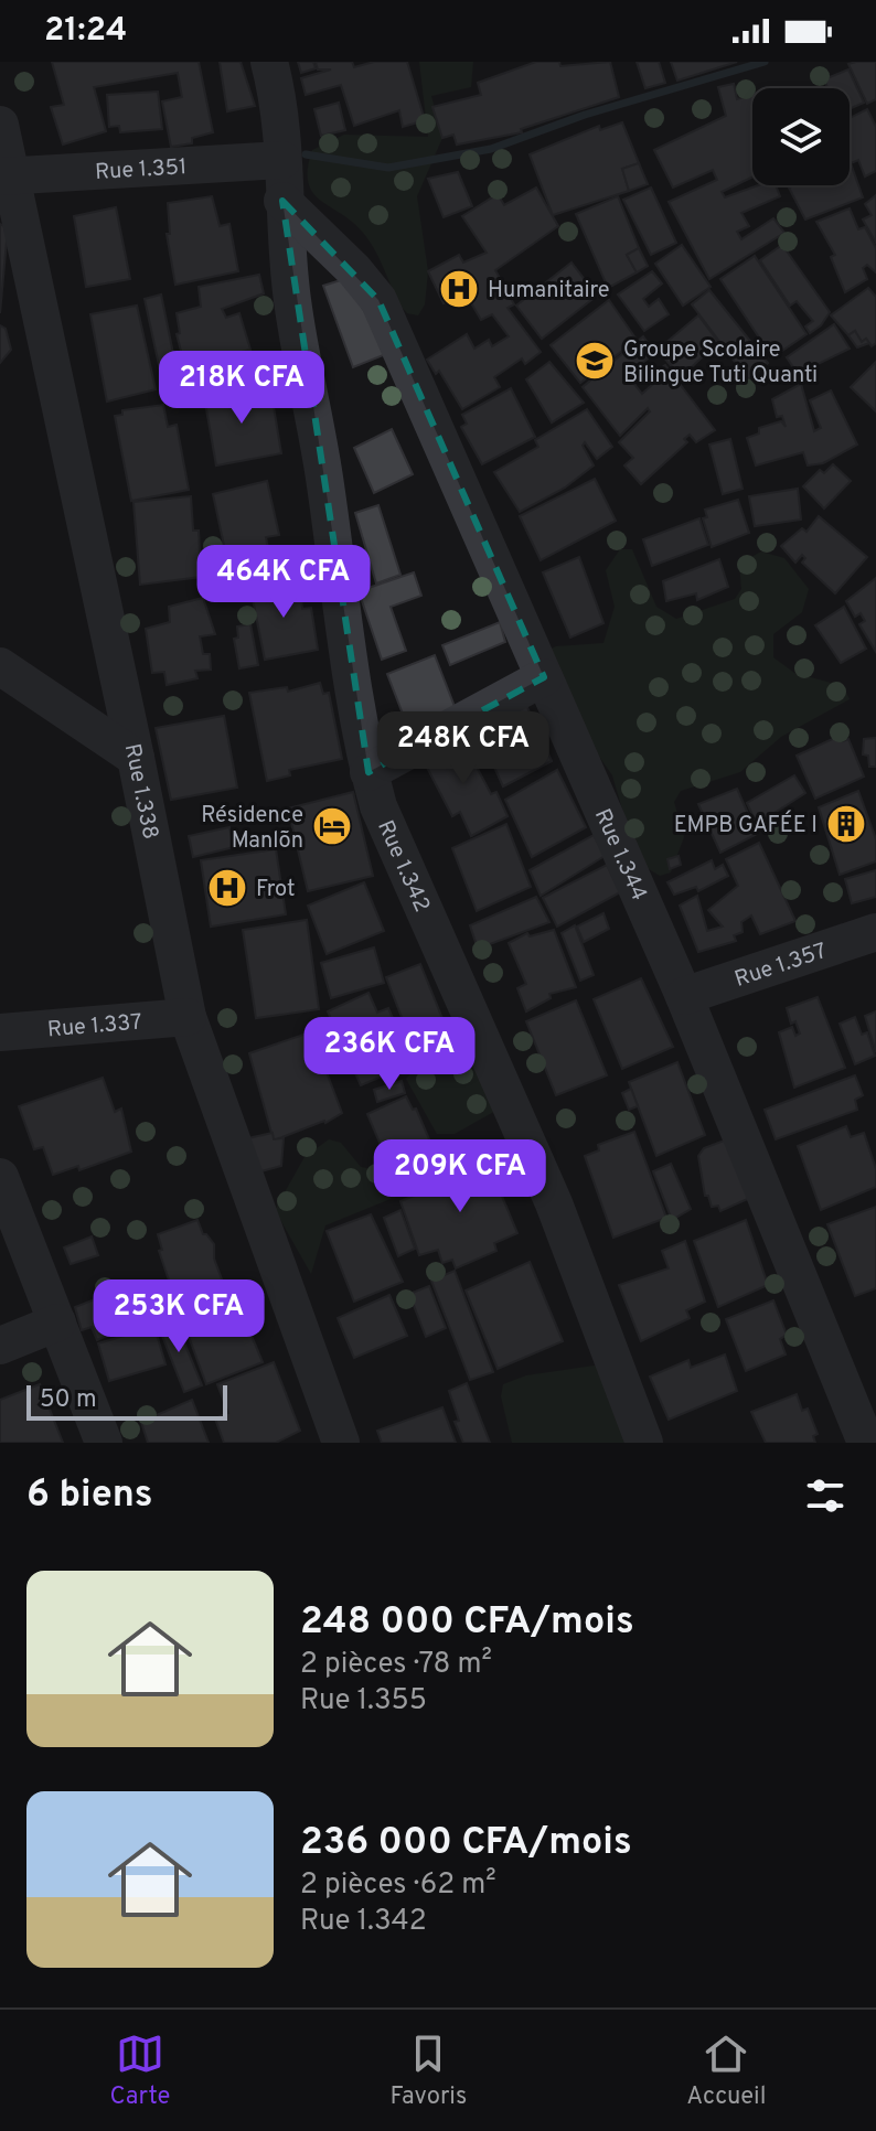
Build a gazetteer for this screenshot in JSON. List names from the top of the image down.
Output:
{
  "streets": {
    "street": [
      "Rue 1.351",
      "Rue 1.338",
      "Rue 1.344",
      "Rue 1.342",
      "Rue 1.357",
      "Rue 1.337"
    ]
  },
  "crossings": [
    ["Rue 1.351", "Rue 1.338"],
    ["Rue 1.351", "Rue 1.342"],
    ["Rue 1.338", "Rue 1.337"],
    ["Rue 1.344", "Rue 1.342"],
    ["Rue 1.344", "Rue 1.357"]
  ],
  "places": {
    "hospital": ["Humanitaire", "Frot"],
    "school or university": ["Groupe Scolaire Bilingue Tuti Quanti"],
    "building": ["EMPB GAFÉE I"],
    "hotel": ["Résidence Manlõn"]
  },
  "scale_bar": "50 m",
  "page": {
    "status": "21:24",
    "price": [
      "218K CFA",
      "464K CFA",
      "248K CFA",
      "236K CFA",
      "209K CFA",
      "253K CFA"
    ],
    "scale": "50 m",
    "heading": "6 biens",
    "list": [
      {
        "name": "248 000 CFA/mois",
        "note": "2 pièces · 78 m² · Rue 1.355"
      },
      {
        "name": "236 000 CFA/mois",
        "note": "2 pièces · 62 m² · Rue 1.342"
      }
    ],
    "tabs": ["Carte", "Favoris", "Accueil"]
  }
}
